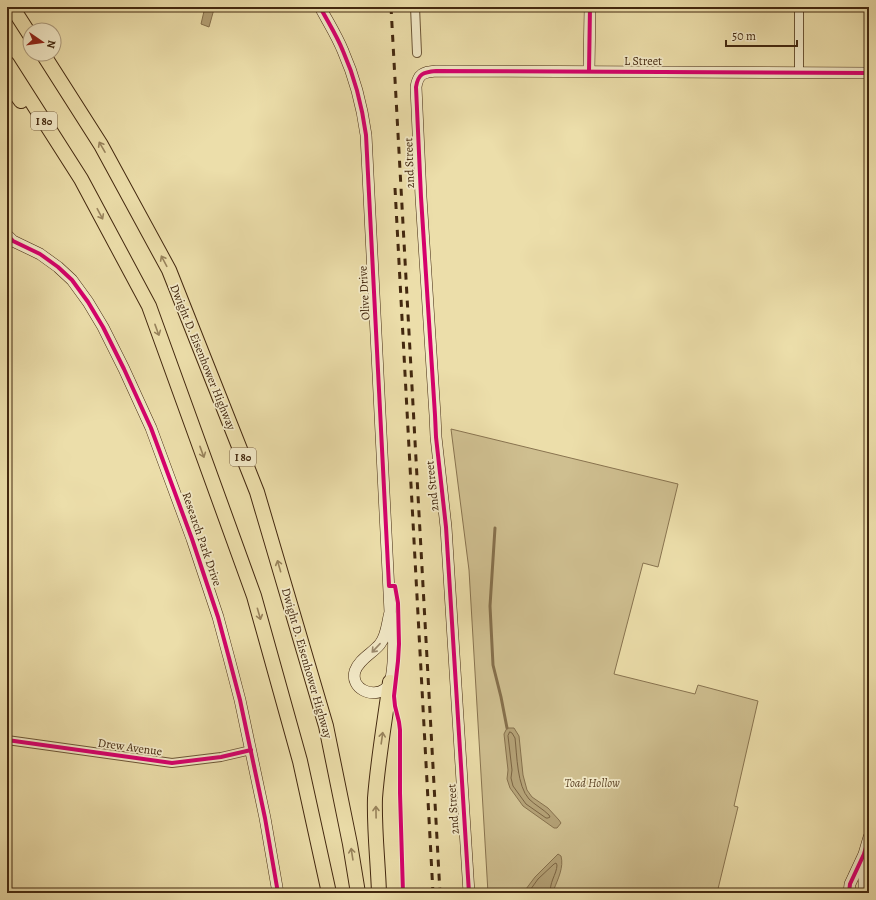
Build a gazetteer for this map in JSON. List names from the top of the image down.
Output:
{
  "streets": {
    "highway": ["I 80", "Dwight D. Eisenhower Highway"],
    "street": [
      "L Street",
      "2nd Street",
      "Olive Drive",
      "Research Park Drive",
      "Drew Avenue"
    ]
  },
  "crossings": [
    ["L Street", "2nd Street"],
    ["Research Park Drive", "Drew Avenue"]
  ],
  "parks": ["Toad Hollow"],
  "scale_bar": "50 m",
  "north": "right"
}
